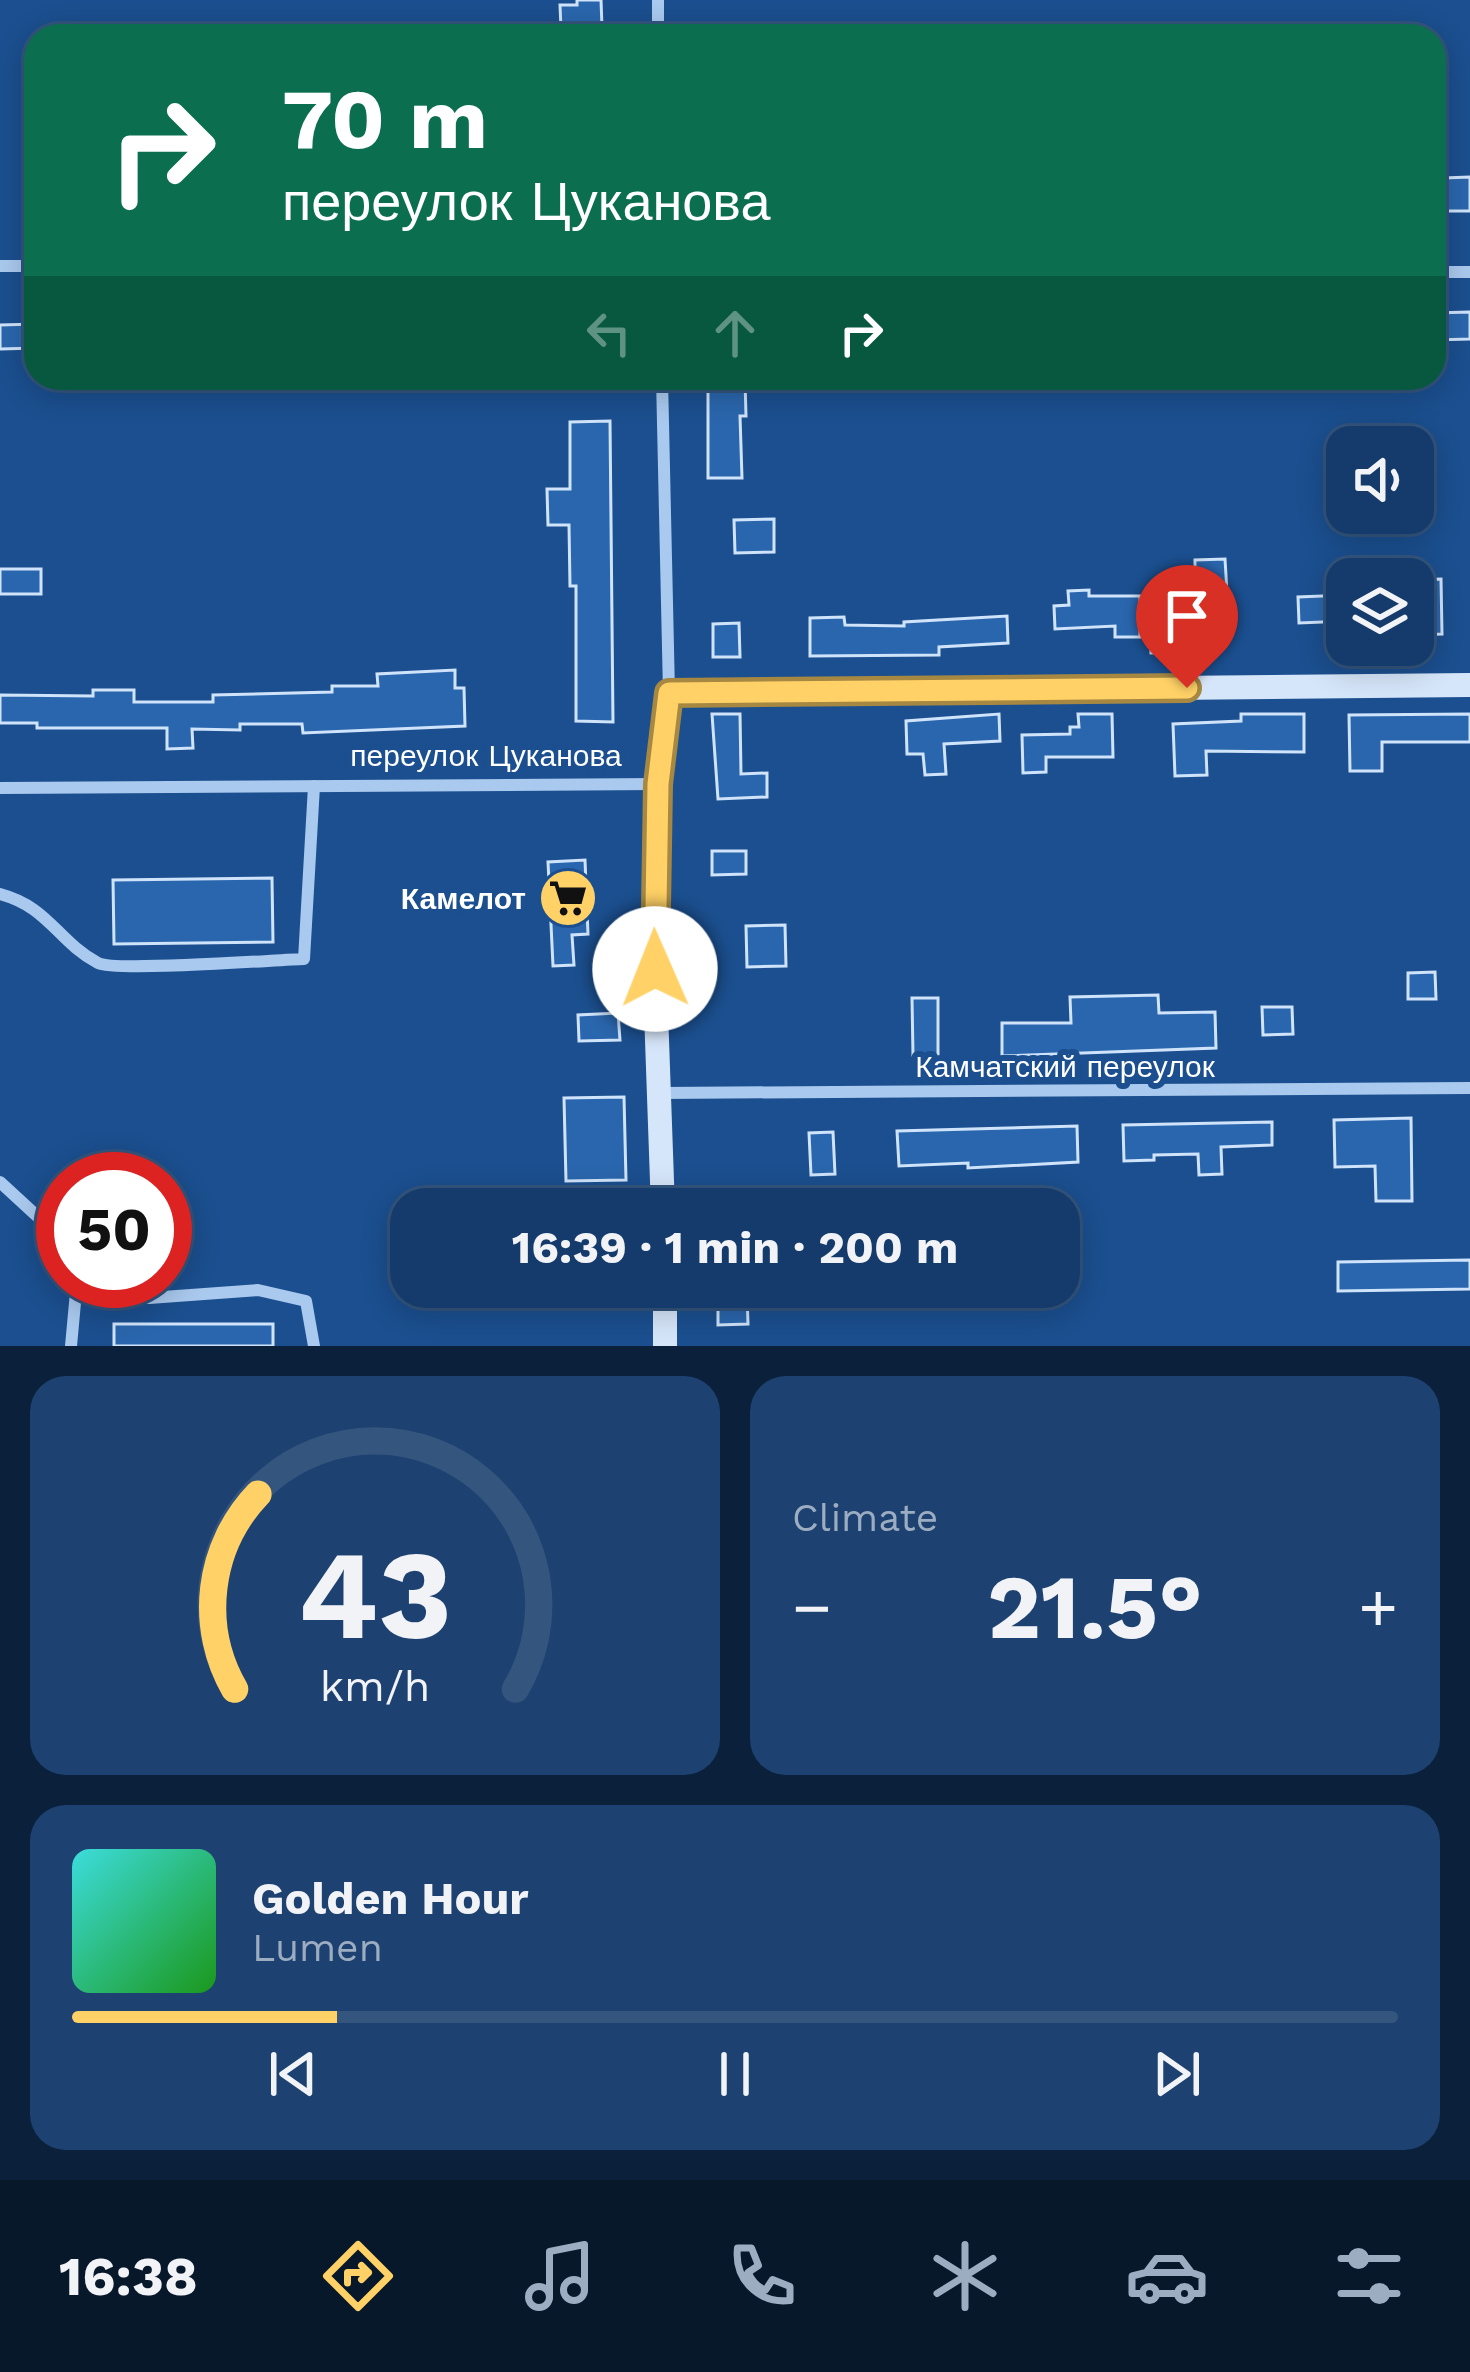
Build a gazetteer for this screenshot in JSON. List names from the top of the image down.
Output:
{
  "streets": {
    "street": ["переулок Цуканова", "Камчатский переулок"]
  },
  "places": {
    "supermarket": ["Камелот"]
  },
  "page": {
    "turn": ["70 m", "переулок Цуканова"],
    "limit": "50",
    "trip": "16:39 · 1 min · 200 m",
    "tile": "Climate",
    "heat": ["−", "21.5°", "+"],
    "song": ["Golden Hour", "Lumen"],
    "tabs": "16:38",
    "gauge": ["43", "km/h"]
  }
}
